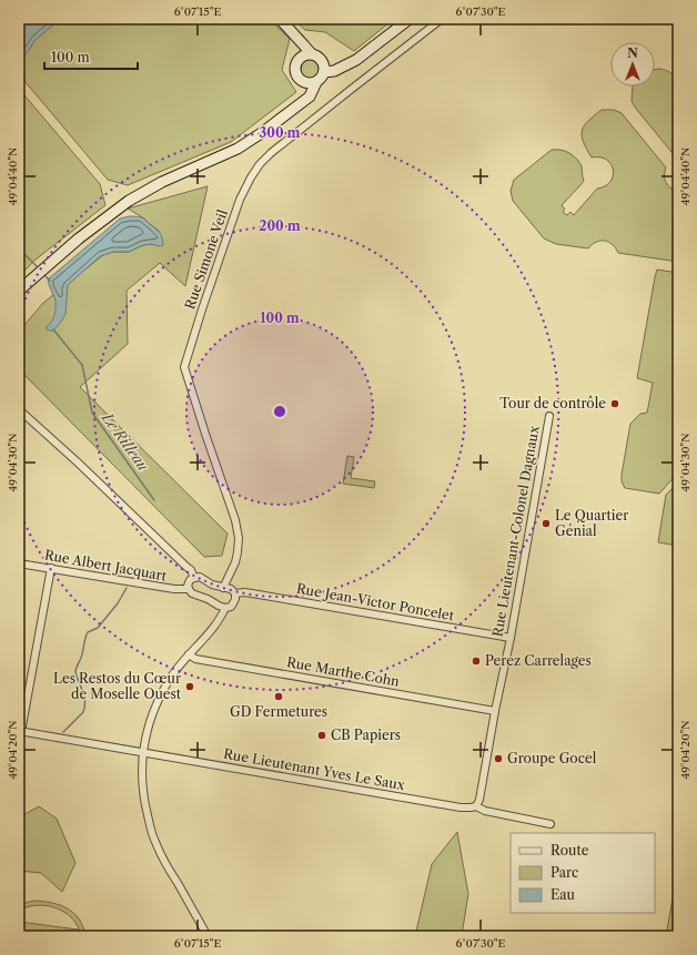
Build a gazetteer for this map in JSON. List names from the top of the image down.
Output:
{
  "streets": {
    "street": [
      "Rue Simone Veil",
      "Rue Lieutenant-Colonel Dagnaux",
      "Rue Albert Jacquart",
      "Rue Jean-Victor Poncelet",
      "Rue Marthe Cohn",
      "Rue Lieutenant Yves Le Saux"
    ]
  },
  "crossings": [
    ["Rue Lieutenant-Colonel Dagnaux", "Rue Jean-Victor Poncelet"],
    ["Rue Lieutenant-Colonel Dagnaux", "Rue Marthe Cohn"],
    ["Rue Lieutenant-Colonel Dagnaux", "Rue Lieutenant Yves Le Saux"]
  ],
  "water": ["Le Rilleau"],
  "places": [
    "Tour de contrôle",
    "Le Quartier Génial",
    "Perez Carrelages",
    "Les Restos du Cœur de Moselle Ouest",
    "GD Fermetures",
    "CB Papiers",
    "Groupe Gocel"
  ],
  "legend": ["Route", "Parc", "Eau"],
  "scale_bar": "100 m",
  "north": "top",
  "coordinates": [
    "6°07'15\"E",
    "6°07'30\"E",
    "49°04'40\"N",
    "49°04'30\"N",
    "49°04'20\"N"
  ],
  "rings": ["300 m", "200 m", "100 m"]
}
